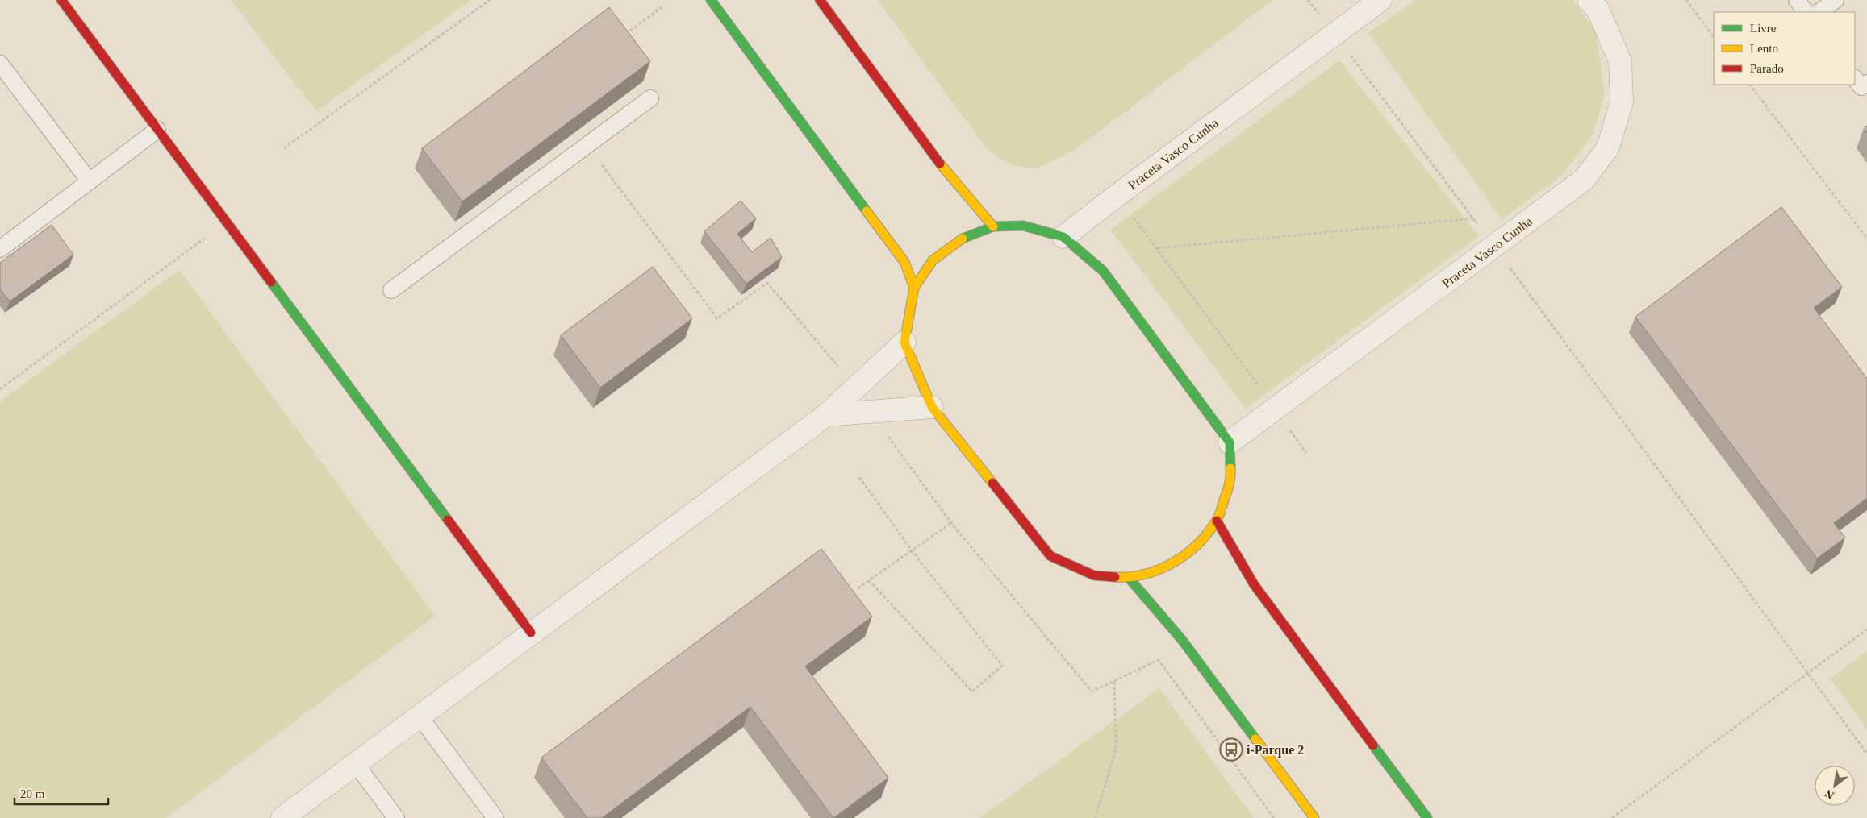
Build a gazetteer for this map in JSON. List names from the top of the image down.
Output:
{
  "streets": {
    "street": ["Praceta Vasco Cunha"]
  },
  "places": {
    "bus stop": ["i-Parque 2"]
  },
  "legend": ["Livre", "Lento", "Parado"],
  "scale_bar": "20 m",
  "north": "bottom left"
}
